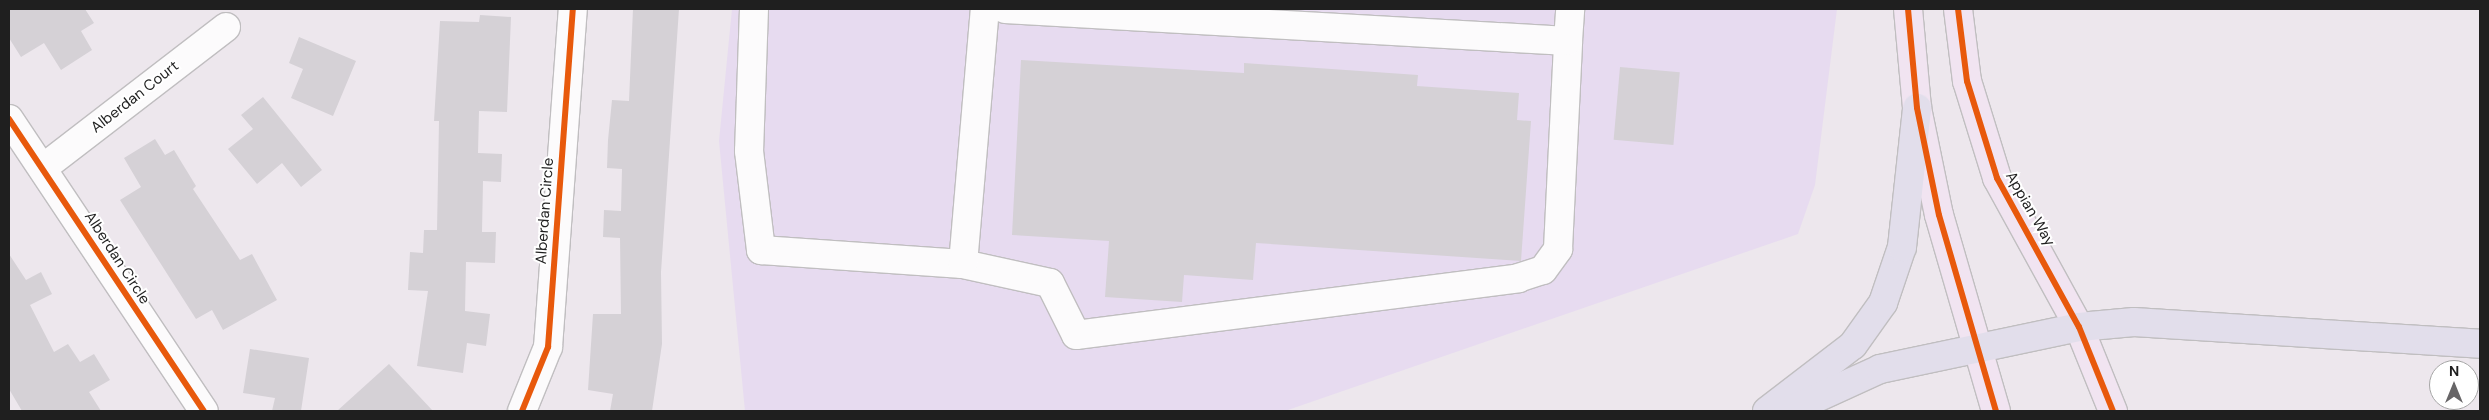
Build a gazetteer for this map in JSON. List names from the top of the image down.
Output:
{
  "streets": {
    "main road": ["Appian Way"],
    "street": ["Alberdan Court", "Alberdan Circle"]
  },
  "crossings": [
    ["Alberdan Court", "Alberdan Circle"]
  ],
  "north": "top"
}
